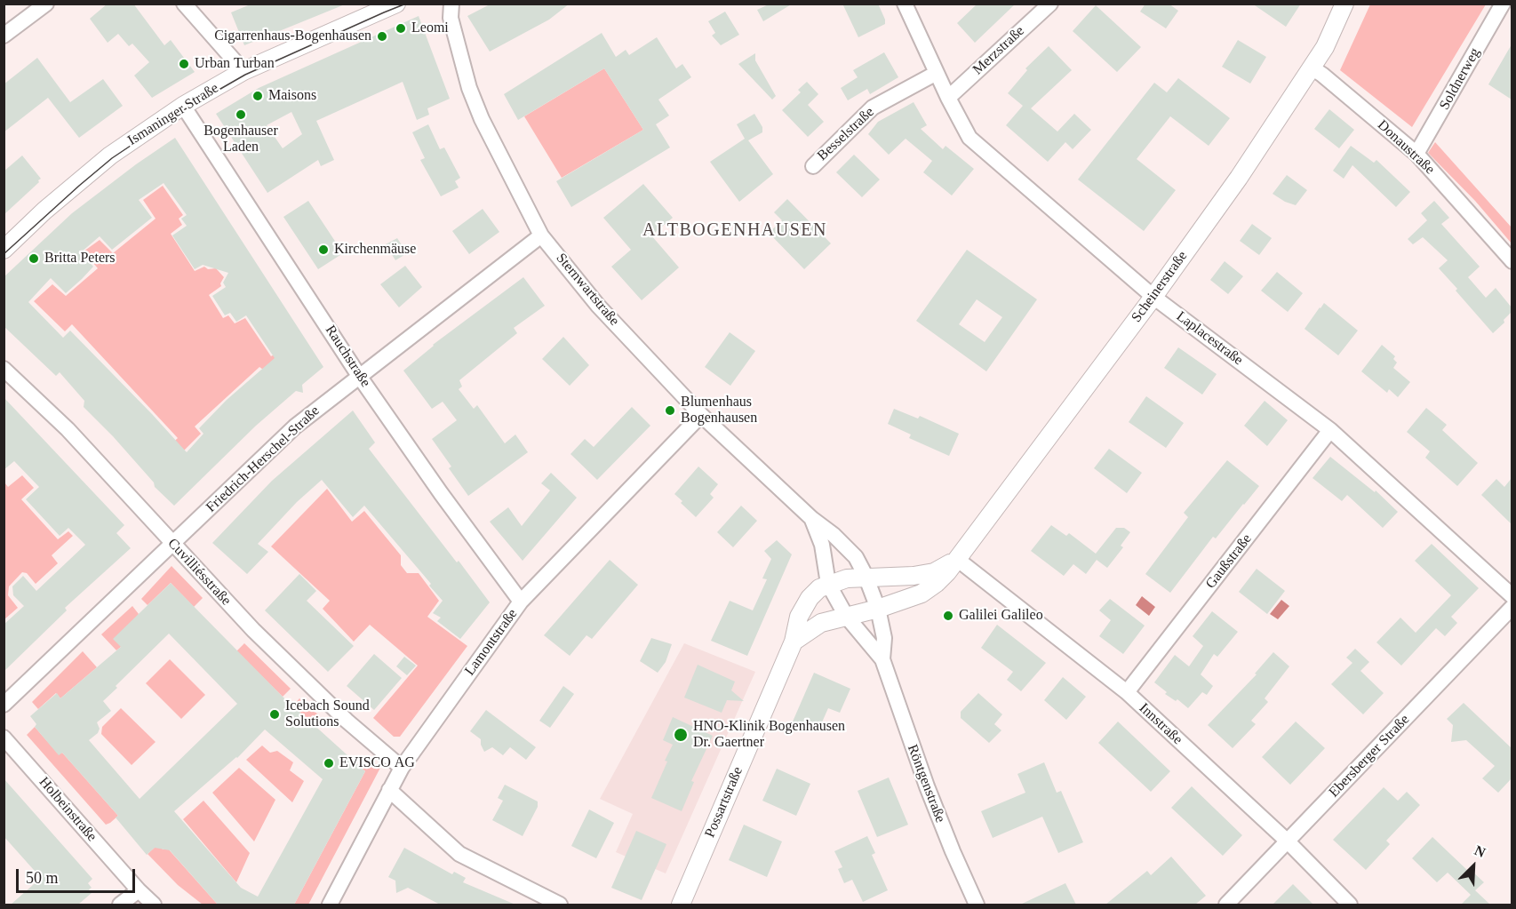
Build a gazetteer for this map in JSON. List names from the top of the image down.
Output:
{
  "streets": {
    "street": [
      "Merzstraße",
      "Soldnerweg",
      "Ismaninger Straße",
      "Besselstraße",
      "Donaustraße",
      "Scheinerstraße",
      "Sternwartstraße",
      "Laplacestraße",
      "Rauchstraße",
      "Friedrich-Herschel-Straße",
      "Gaußstraße",
      "Cuvilliésstraße",
      "Lamontstraße",
      "Innstraße",
      "Ebersberger Straße",
      "Röntgenstraße",
      "Possartstraße",
      "Holbeinstraße"
    ]
  },
  "crossings": [
    ["Merzstraße", "Laplacestraße"],
    ["Soldnerweg", "Donaustraße"],
    ["Ismaninger Straße", "Rauchstraße"],
    ["Besselstraße", "Laplacestraße"],
    ["Donaustraße", "Scheinerstraße"],
    ["Scheinerstraße", "Sternwartstraße"],
    ["Scheinerstraße", "Laplacestraße"],
    ["Scheinerstraße", "Innstraße"],
    ["Scheinerstraße", "Röntgenstraße"],
    ["Scheinerstraße", "Possartstraße"],
    ["Sternwartstraße", "Friedrich-Herschel-Straße"],
    ["Sternwartstraße", "Lamontstraße"],
    ["Sternwartstraße", "Röntgenstraße"],
    ["Sternwartstraße", "Possartstraße"],
    ["Laplacestraße", "Gaußstraße"],
    ["Rauchstraße", "Friedrich-Herschel-Straße"],
    ["Rauchstraße", "Lamontstraße"],
    ["Friedrich-Herschel-Straße", "Cuvilliésstraße"],
    ["Gaußstraße", "Innstraße"],
    ["Cuvilliésstraße", "Lamontstraße"],
    ["Innstraße", "Ebersberger Straße"],
    ["Röntgenstraße", "Possartstraße"]
  ],
  "districts": ["ALTBOGENHAUSEN"],
  "places": [
    "Leomi",
    "Cigarrenhaus-Bogenhausen",
    "Urban Turban",
    "Maisons",
    "Bogenhauser Laden",
    "Kirchenmäuse",
    "Britta Peters",
    "Blumenhaus Bogenhausen",
    "Galilei Galileo",
    "Icebach Sound Solutions",
    "HNO-Klinik Bogenhausen Dr. Gaertner",
    "EVISCO AG"
  ],
  "scale_bar": "50 m",
  "north": "top right"
}
